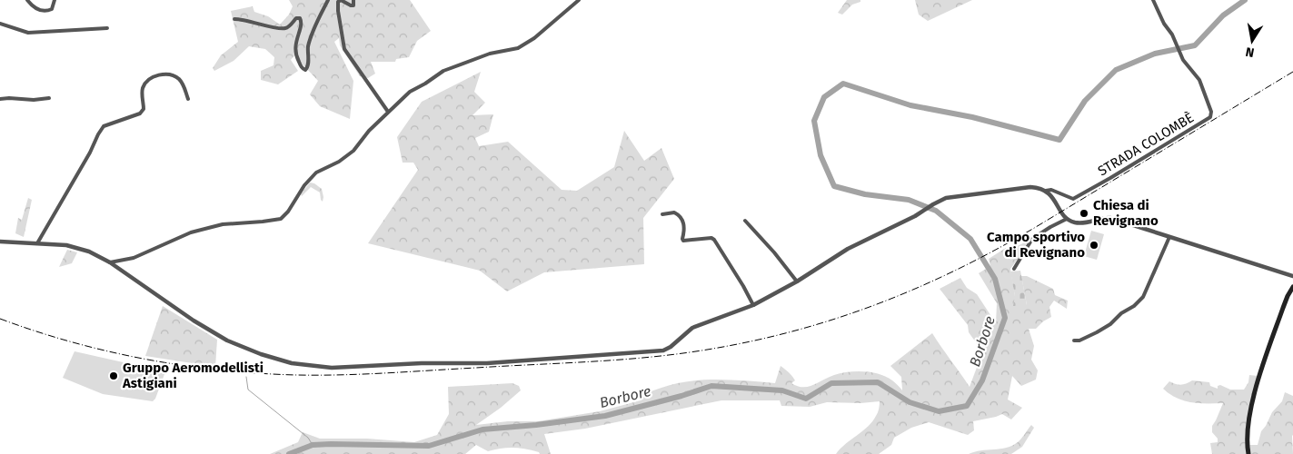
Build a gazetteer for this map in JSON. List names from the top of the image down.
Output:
{
  "streets": {
    "street": ["STRADA COLOMBÈ"]
  },
  "water": ["Borbore"],
  "places": ["Chiesa di Revignano", "Campo sportivo di Revignano", "Gruppo Aeromodellisti Astigiani"],
  "north": "bottom"
}
